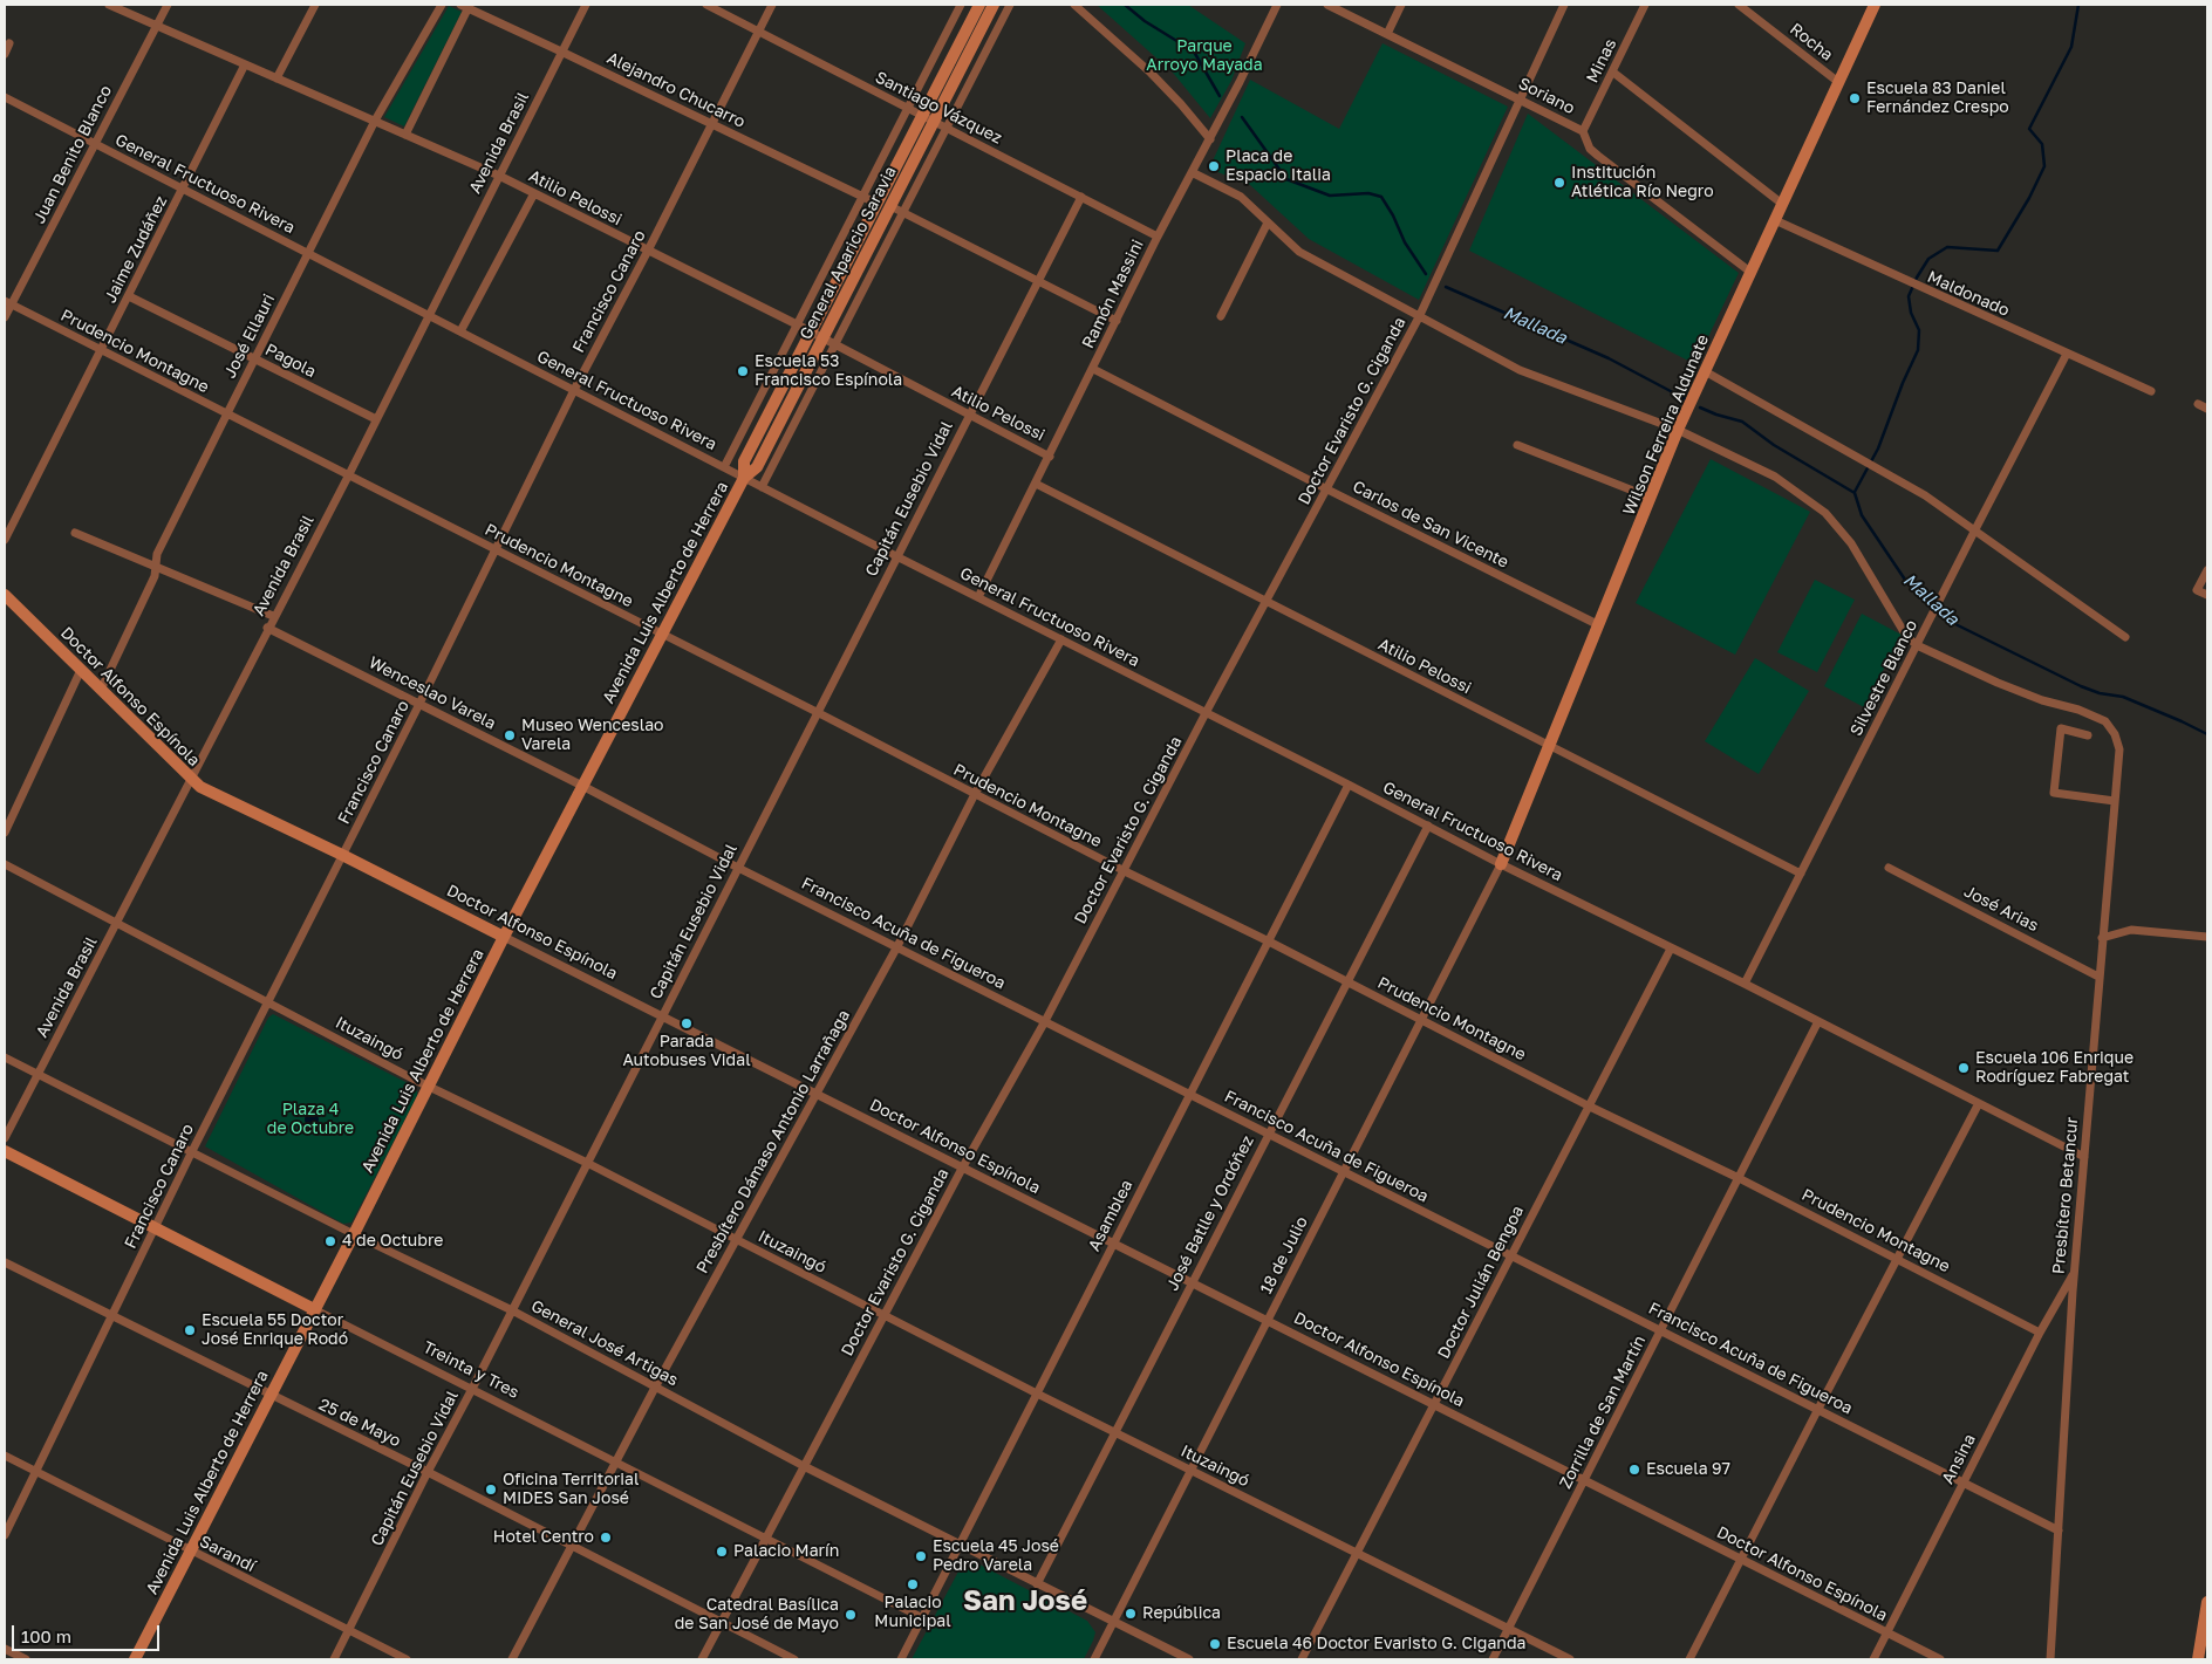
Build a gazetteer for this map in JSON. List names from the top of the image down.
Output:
{
  "streets": {
    "main road": [
      "General Aparicio Saravia",
      "Wilson Ferreira Aldunate",
      "Avenida Luis Alberto de Herrera",
      "Doctor Alfonso Espínola",
      "Treinta y Tres"
    ],
    "street": [
      "Rocha",
      "Minas",
      "Alejandro Chucarro",
      "Soriano",
      "Santiago Vázquez",
      "Avenida Brasil",
      "Juan Benito Blanco",
      "General Fructuoso Rivera",
      "Atilio Pelossi",
      "Jaime Zudáñez",
      "Francisco Canaro",
      "Ramón Massini",
      "Maldonado",
      "José Ellauri",
      "Prudencio Montagne",
      "Pagola",
      "Doctor Evaristo G. Ciganda",
      "Capitán Eusebio Vidal",
      "Carlos de San Vicente",
      "Silvestre Blanco",
      "Wenceslao Varela",
      "José Arias",
      "Francisco Acuña de Figueroa",
      "Ituzaingó",
      "Presbítero Dámaso Antonio Larrañaga",
      "Presbítero Betancur",
      "José Batlle y Ordóñez",
      "Asamblea",
      "18 de Julio",
      "Doctor Julián Bengoa",
      "General José Artigas",
      "Zorrilla de San Martín",
      "25 de Mayo",
      "Ansina",
      "Sarandí"
    ]
  },
  "crossings": [
    ["Rocha", "Wilson Ferreira Aldunate"],
    ["Minas", "Soriano"],
    ["Alejandro Chucarro", "Avenida Brasil"],
    ["Alejandro Chucarro", "General Aparicio Saravia"],
    ["Alejandro Chucarro", "Francisco Canaro"],
    ["Soriano", "Doctor Evaristo G. Ciganda"],
    ["Soriano", "Wilson Ferreira Aldunate"],
    ["Santiago Vázquez", "General Aparicio Saravia"],
    ["Santiago Vázquez", "Francisco Canaro"],
    ["Santiago Vázquez", "Ramón Massini"],
    ["Santiago Vázquez", "Capitán Eusebio Vidal"],
    ["Avenida Brasil", "General Fructuoso Rivera"],
    ["Avenida Brasil", "Atilio Pelossi"],
    ["Avenida Brasil", "Prudencio Montagne"],
    ["Avenida Brasil", "Pagola"],
    ["Avenida Brasil", "Wenceslao Varela"],
    ["Avenida Brasil", "Doctor Alfonso Espínola"],
    ["Avenida Brasil", "Ituzaingó"],
    ["Avenida Brasil", "General José Artigas"],
    ["Juan Benito Blanco", "General Fructuoso Rivera"],
    ["Juan Benito Blanco", "Atilio Pelossi"],
    ["Juan Benito Blanco", "Prudencio Montagne"],
    ["General Fructuoso Rivera", "Jaime Zudáñez"],
    ["General Fructuoso Rivera", "General Aparicio Saravia"],
    ["General Fructuoso Rivera", "Francisco Canaro"],
    ["General Fructuoso Rivera", "Ramón Massini"],
    ["General Fructuoso Rivera", "José Ellauri"],
    ["General Fructuoso Rivera", "Doctor Evaristo G. Ciganda"],
    ["General Fructuoso Rivera", "Wilson Ferreira Aldunate"],
    ["General Fructuoso Rivera", "Capitán Eusebio Vidal"],
    ["General Fructuoso Rivera", "Avenida Luis Alberto de Herrera"],
    ["General Fructuoso Rivera", "Silvestre Blanco"],
    ["General Fructuoso Rivera", "Presbítero Dámaso Antonio Larrañaga"],
    ["General Fructuoso Rivera", "Presbítero Betancur"],
    ["General Fructuoso Rivera", "José Batlle y Ordóñez"],
    ["General Fructuoso Rivera", "Asamblea"],
    ["General Fructuoso Rivera", "18 de Julio"],
    ["General Fructuoso Rivera", "Doctor Julián Bengoa"],
    ["General Fructuoso Rivera", "Zorrilla de San Martín"],
    ["Atilio Pelossi", "Jaime Zudáñez"],
    ["Atilio Pelossi", "General Aparicio Saravia"],
    ["Atilio Pelossi", "Francisco Canaro"],
    ["Atilio Pelossi", "Ramón Massini"],
    ["Atilio Pelossi", "José Ellauri"],
    ["Atilio Pelossi", "Doctor Evaristo G. Ciganda"],
    ["Atilio Pelossi", "Wilson Ferreira Aldunate"],
    ["Atilio Pelossi", "Capitán Eusebio Vidal"],
    ["Atilio Pelossi", "Silvestre Blanco"],
    ["Jaime Zudáñez", "Prudencio Montagne"],
    ["Jaime Zudáñez", "Pagola"],
    ["General Aparicio Saravia", "Avenida Luis Alberto de Herrera"],
    ["Francisco Canaro", "Prudencio Montagne"],
    ["Francisco Canaro", "Wenceslao Varela"],
    ["Francisco Canaro", "Doctor Alfonso Espínola"],
    ["Francisco Canaro", "Ituzaingó"],
    ["Francisco Canaro", "General José Artigas"],
    ["Francisco Canaro", "Treinta y Tres"],
    ["Francisco Canaro", "25 de Mayo"],
    ["Francisco Canaro", "Sarandí"],
    ["Ramón Massini", "Carlos de San Vicente"],
    ["Maldonado", "Wilson Ferreira Aldunate"],
    ["Maldonado", "Silvestre Blanco"],
    ["José Ellauri", "Prudencio Montagne"],
    ["José Ellauri", "Pagola"],
    ["José Ellauri", "Doctor Alfonso Espínola"],
    ["Prudencio Montagne", "Doctor Evaristo G. Ciganda"],
    ["Prudencio Montagne", "Capitán Eusebio Vidal"],
    ["Prudencio Montagne", "Avenida Luis Alberto de Herrera"],
    ["Prudencio Montagne", "Presbítero Dámaso Antonio Larrañaga"],
    ["Prudencio Montagne", "José Batlle y Ordóñez"],
    ["Prudencio Montagne", "Asamblea"],
    ["Prudencio Montagne", "18 de Julio"],
    ["Prudencio Montagne", "Doctor Julián Bengoa"],
    ["Prudencio Montagne", "Zorrilla de San Martín"],
    ["Prudencio Montagne", "Ansina"],
    ["Doctor Evaristo G. Ciganda", "Carlos de San Vicente"],
    ["Doctor Evaristo G. Ciganda", "Doctor Alfonso Espínola"],
    ["Doctor Evaristo G. Ciganda", "Francisco Acuña de Figueroa"],
    ["Doctor Evaristo G. Ciganda", "Ituzaingó"],
    ["Doctor Evaristo G. Ciganda", "General José Artigas"],
    ["Doctor Evaristo G. Ciganda", "Treinta y Tres"],
    ["Doctor Evaristo G. Ciganda", "25 de Mayo"],
    ["Wilson Ferreira Aldunate", "Carlos de San Vicente"],
    ["Wilson Ferreira Aldunate", "18 de Julio"],
    ["Capitán Eusebio Vidal", "Doctor Alfonso Espínola"],
    ["Capitán Eusebio Vidal", "Francisco Acuña de Figueroa"],
    ["Capitán Eusebio Vidal", "Ituzaingó"],
    ["Capitán Eusebio Vidal", "General José Artigas"],
    ["Capitán Eusebio Vidal", "Treinta y Tres"],
    ["Capitán Eusebio Vidal", "25 de Mayo"],
    ["Capitán Eusebio Vidal", "Sarandí"],
    ["Avenida Luis Alberto de Herrera", "Wenceslao Varela"],
    ["Avenida Luis Alberto de Herrera", "Doctor Alfonso Espínola"],
    ["Avenida Luis Alberto de Herrera", "Francisco Acuña de Figueroa"],
    ["Avenida Luis Alberto de Herrera", "Ituzaingó"],
    ["Avenida Luis Alberto de Herrera", "General José Artigas"],
    ["Avenida Luis Alberto de Herrera", "Treinta y Tres"],
    ["Avenida Luis Alberto de Herrera", "25 de Mayo"],
    ["Avenida Luis Alberto de Herrera", "Sarandí"],
    ["Silvestre Blanco", "Presbítero Betancur"],
    ["Wenceslao Varela", "Francisco Acuña de Figueroa"],
    ["Doctor Alfonso Espínola", "Presbítero Dámaso Antonio Larrañaga"],
    ["Doctor Alfonso Espínola", "José Batlle y Ordóñez"],
    ["Doctor Alfonso Espínola", "Asamblea"],
    ["Doctor Alfonso Espínola", "18 de Julio"],
    ["Doctor Alfonso Espínola", "Doctor Julián Bengoa"],
    ["Doctor Alfonso Espínola", "Zorrilla de San Martín"],
    ["Doctor Alfonso Espínola", "Ansina"],
    ["José Arias", "Presbítero Betancur"],
    ["Francisco Acuña de Figueroa", "Presbítero Dámaso Antonio Larrañaga"],
    ["Francisco Acuña de Figueroa", "Presbítero Betancur"],
    ["Francisco Acuña de Figueroa", "José Batlle y Ordóñez"],
    ["Francisco Acuña de Figueroa", "Asamblea"],
    ["Francisco Acuña de Figueroa", "18 de Julio"],
    ["Francisco Acuña de Figueroa", "Doctor Julián Bengoa"],
    ["Francisco Acuña de Figueroa", "Zorrilla de San Martín"],
    ["Francisco Acuña de Figueroa", "Ansina"],
    ["Ituzaingó", "Presbítero Dámaso Antonio Larrañaga"],
    ["Ituzaingó", "José Batlle y Ordóñez"],
    ["Ituzaingó", "Asamblea"],
    ["Ituzaingó", "18 de Julio"],
    ["Ituzaingó", "Doctor Julián Bengoa"],
    ["Ituzaingó", "Zorrilla de San Martín"],
    ["Presbítero Dámaso Antonio Larrañaga", "General José Artigas"],
    ["Presbítero Dámaso Antonio Larrañaga", "Treinta y Tres"],
    ["Presbítero Dámaso Antonio Larrañaga", "25 de Mayo"],
    ["Presbítero Betancur", "Ansina"],
    ["José Batlle y Ordóñez", "General José Artigas"],
    ["Asamblea", "General José Artigas"],
    ["Asamblea", "Treinta y Tres"],
    ["18 de Julio", "General José Artigas"]
  ],
  "districts": ["San José"],
  "water": ["Mallada"],
  "parks": ["Parque Arroyo Mayada", "Plaza 4 de Octubre"],
  "places": [
    "Escuela 83 Daniel Fernández Crespo",
    "Placa de Espacio Italia",
    "Institución Atlética Río Negro",
    "Escuela 53 Francisco Espínola",
    "Museo Wenceslao Varela",
    "Parada Autobuses Vidal",
    "Escuela 106 Enrique Rodríguez Fabregat",
    "4 de Octubre",
    "Escuela 55 Doctor José Enrique Rodó",
    "Escuela 97",
    "Oficina Territorial MIDES San José",
    "Hotel Centro",
    "Palacio Marín",
    "Escuela 45 José Pedro Varela",
    "Palacio Municipal",
    "República",
    "Catedral Basílica de San José de Mayo",
    "Escuela 46 Doctor Evaristo G. Ciganda"
  ],
  "scale_bar": "100 m"
}
